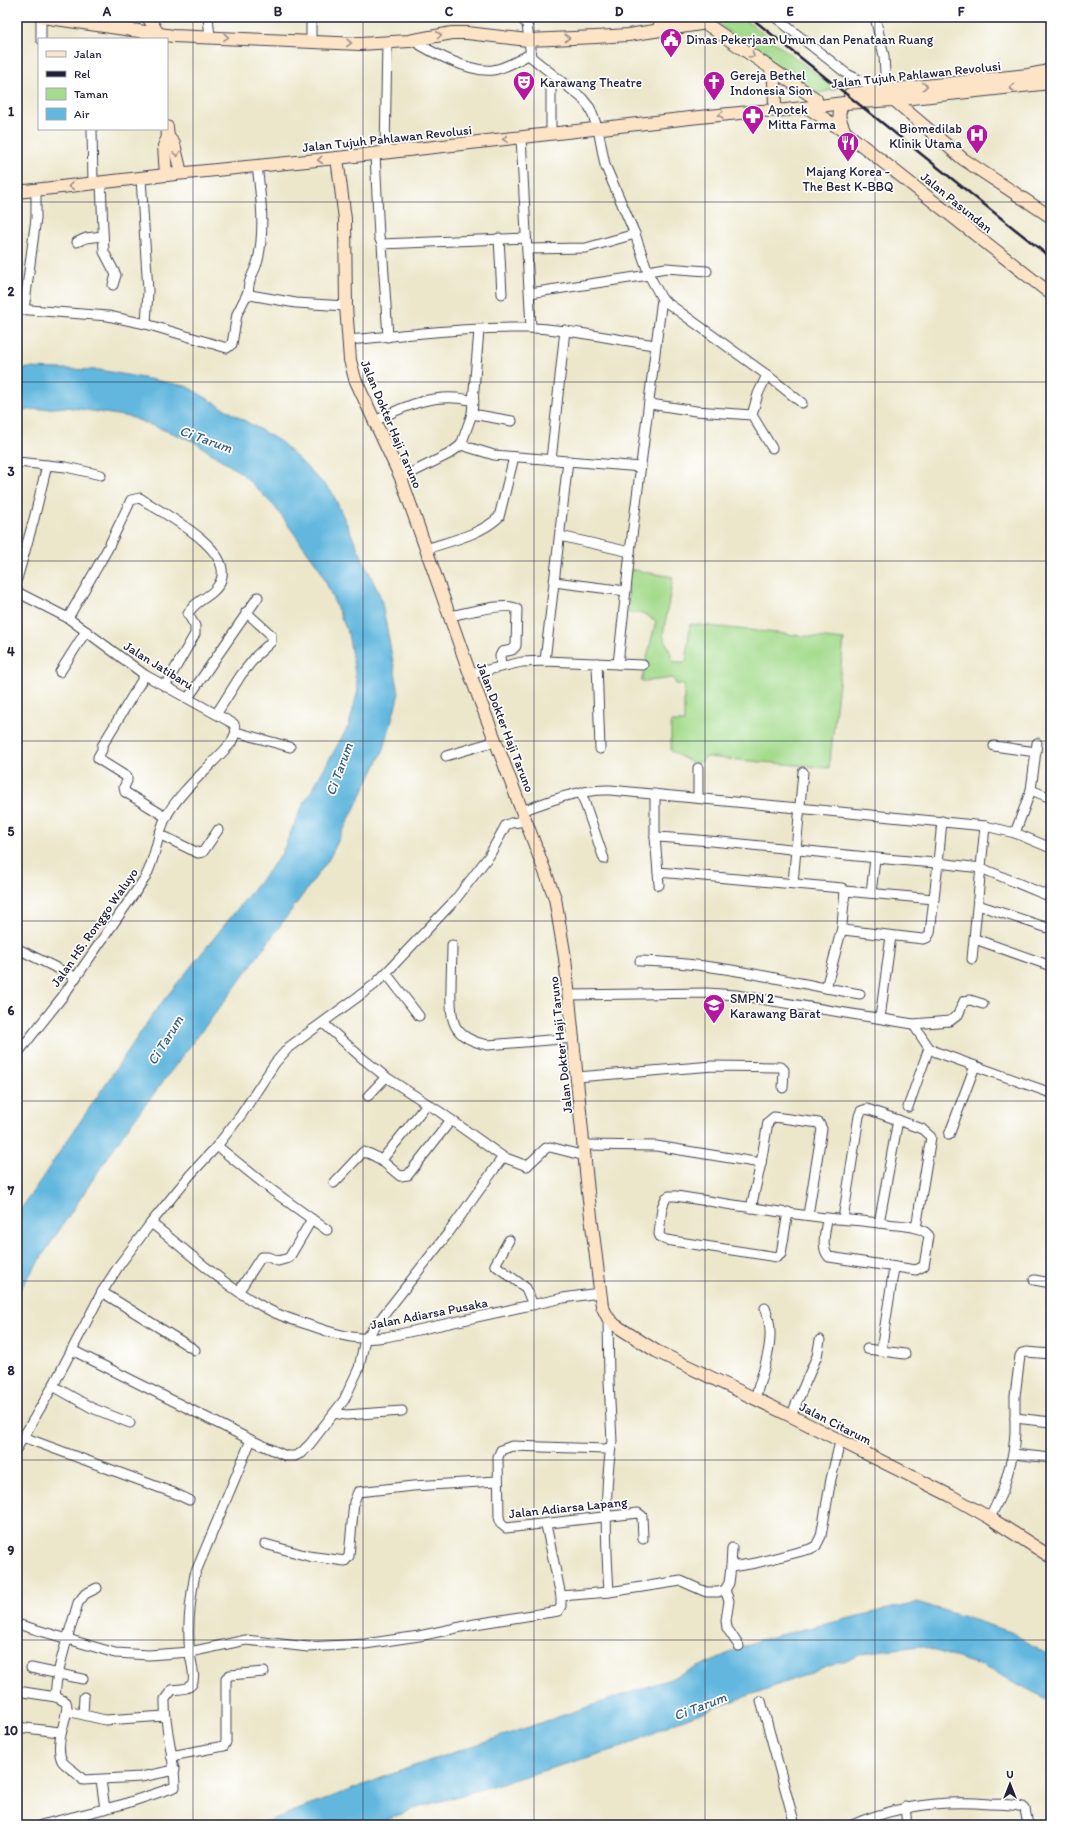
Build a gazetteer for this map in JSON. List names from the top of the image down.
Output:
{
  "streets": {
    "street": [
      "Jalan Tujuh Pahlawan Revolusi",
      "Jalan Pasundan",
      "Jalan Dokter Haji Taruno",
      "Jalan Jatibaru",
      "Jalan HS. Ronggo Waluyo",
      "Jalan Adiarsa Pusaka",
      "Jalan Citarum",
      "Jalan Adiarsa Lapang"
    ]
  },
  "crossings": [
    ["Jalan Tujuh Pahlawan Revolusi", "Jalan Pasundan"],
    ["Jalan Tujuh Pahlawan Revolusi", "Jalan Dokter Haji Taruno"],
    ["Jalan Dokter Haji Taruno", "Jalan Adiarsa Pusaka"],
    ["Jalan Dokter Haji Taruno", "Jalan Citarum"],
    ["Jalan Jatibaru", "Jalan HS. Ronggo Waluyo"]
  ],
  "water": ["Ci Tarum"],
  "places": {
    "public building": ["Dinas Pekerjaan Umum dan Penataan Ruang"],
    "theatre": ["Karawang Theatre"],
    "church": ["Gereja Bethel Indonesia Sion"],
    "pharmacy": ["Apotek Mitta Farma"],
    "hospital": ["Biomedilab Klinik Utama"],
    "restaurant": ["Majang Korea - The Best K-BBQ"],
    "school or university": ["SMPN 2 Karawang Barat"]
  },
  "legend": [
    "Jalan",
    "Rel",
    "Taman",
    "Air"
  ],
  "north": "top",
  "grid": {
    "columns": [
      "A",
      "B",
      "C",
      "D",
      "E",
      "F"
    ],
    "rows": [
      "1",
      "2",
      "3",
      "4",
      "5",
      "6",
      "7",
      "8",
      "9",
      "10"
    ]
  }
}
